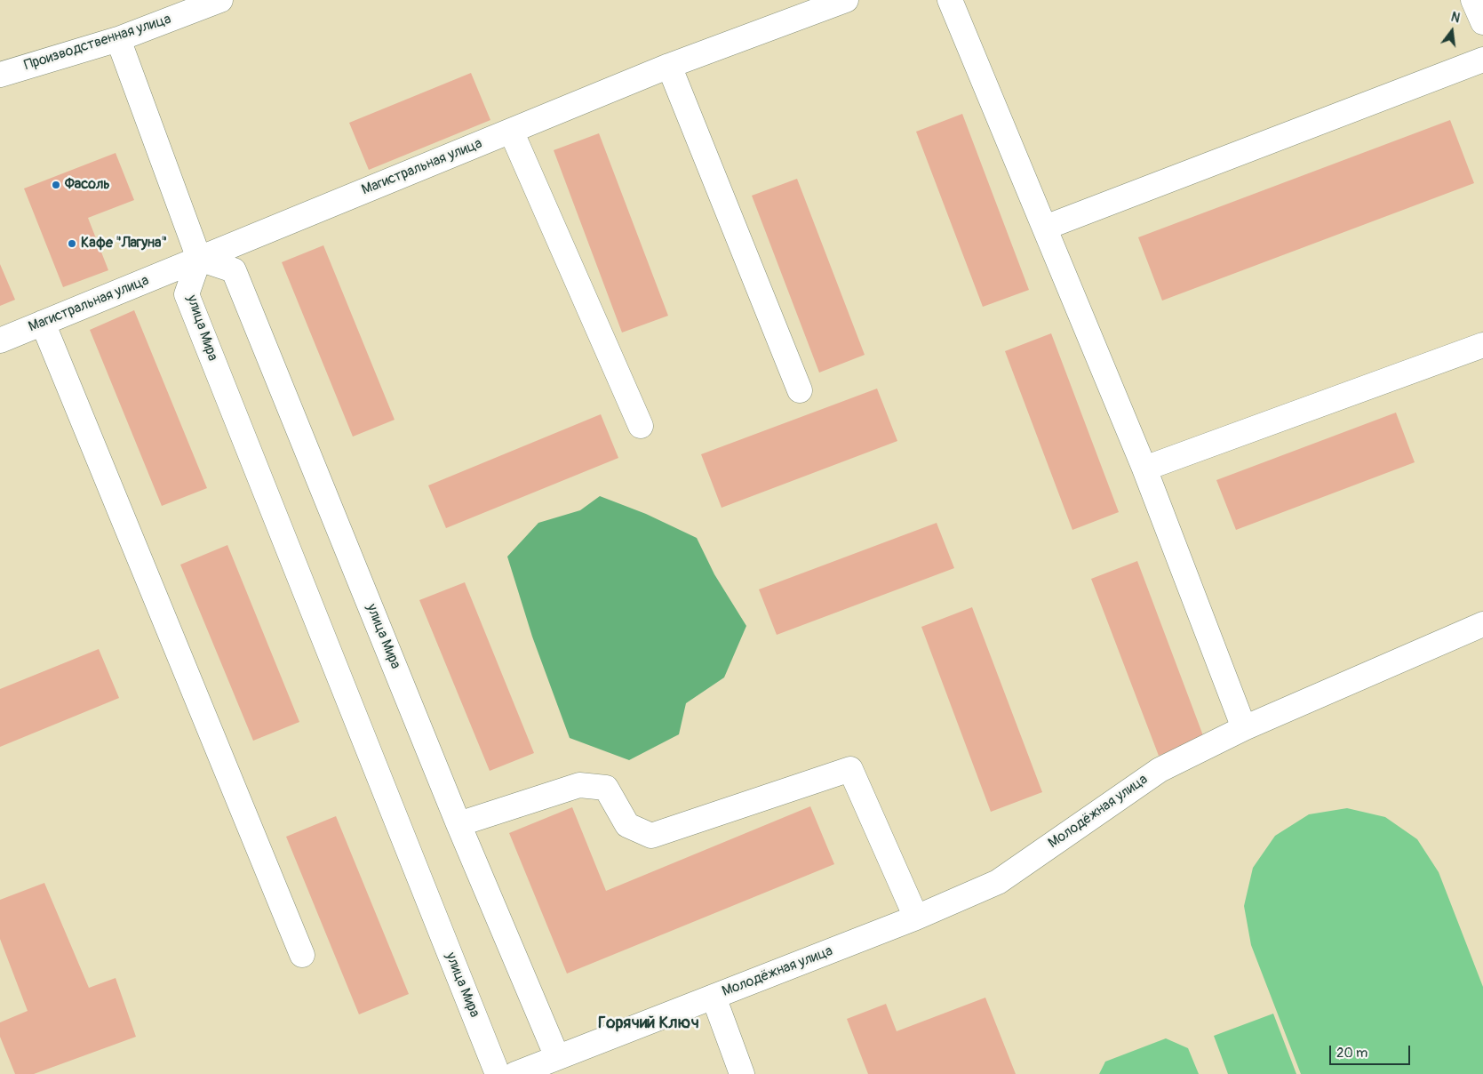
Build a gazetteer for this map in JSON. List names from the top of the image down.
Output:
{
  "streets": {
    "street": [
      "Производственная улица",
      "Магистральная улица",
      "улица Мира",
      "Молодёжная улица"
    ]
  },
  "crossings": [
    ["Магистральная улица", "улица Мира"],
    ["улица Мира", "Молодёжная улица"]
  ],
  "districts": ["Горячий Ключ"],
  "places": ["Фасоль", "Кафе \"Лагуна\""],
  "scale_bar": "20 m",
  "north": "top"
}
